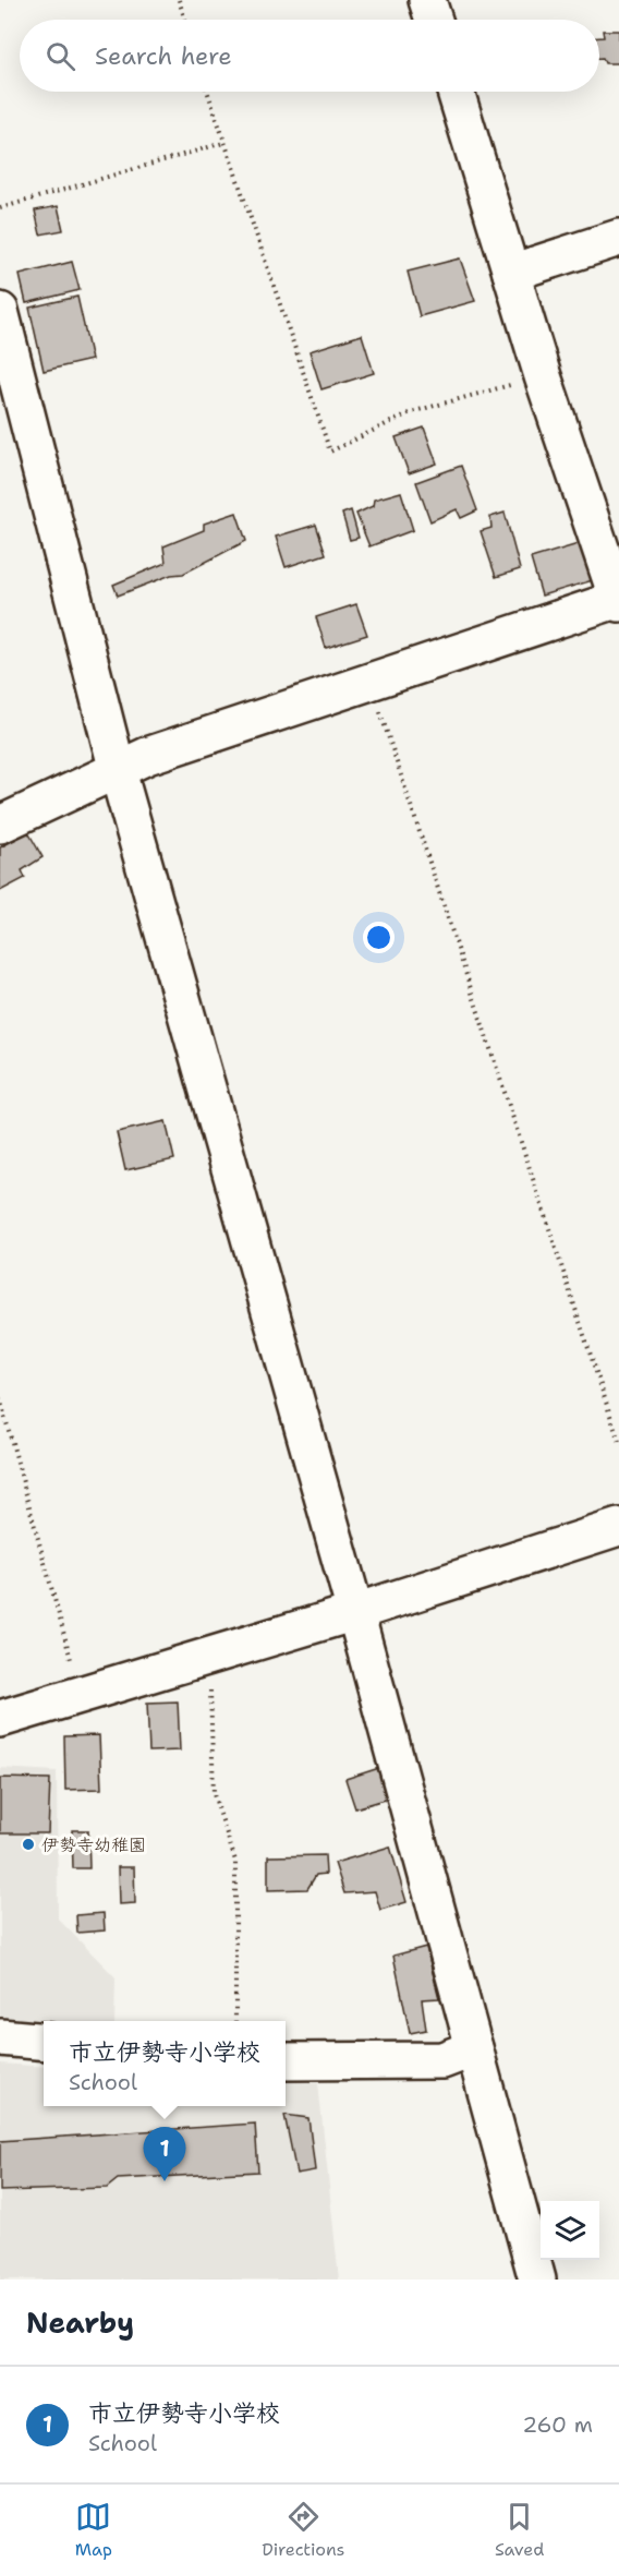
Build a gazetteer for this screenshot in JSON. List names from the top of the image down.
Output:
{
  "places": ["伊勢寺幼稚園"],
  "page": {
    "search": "Search here",
    "popup": ["市立伊勢寺小学校", "School"],
    "pins": "1",
    "heading": "Nearby",
    "list": [
      {
        "mark": "1",
        "name": "市立伊勢寺小学校",
        "note": "School",
        "value": "260 m"
      }
    ],
    "nav": ["Map", "Directions", "Saved"]
  }
}
